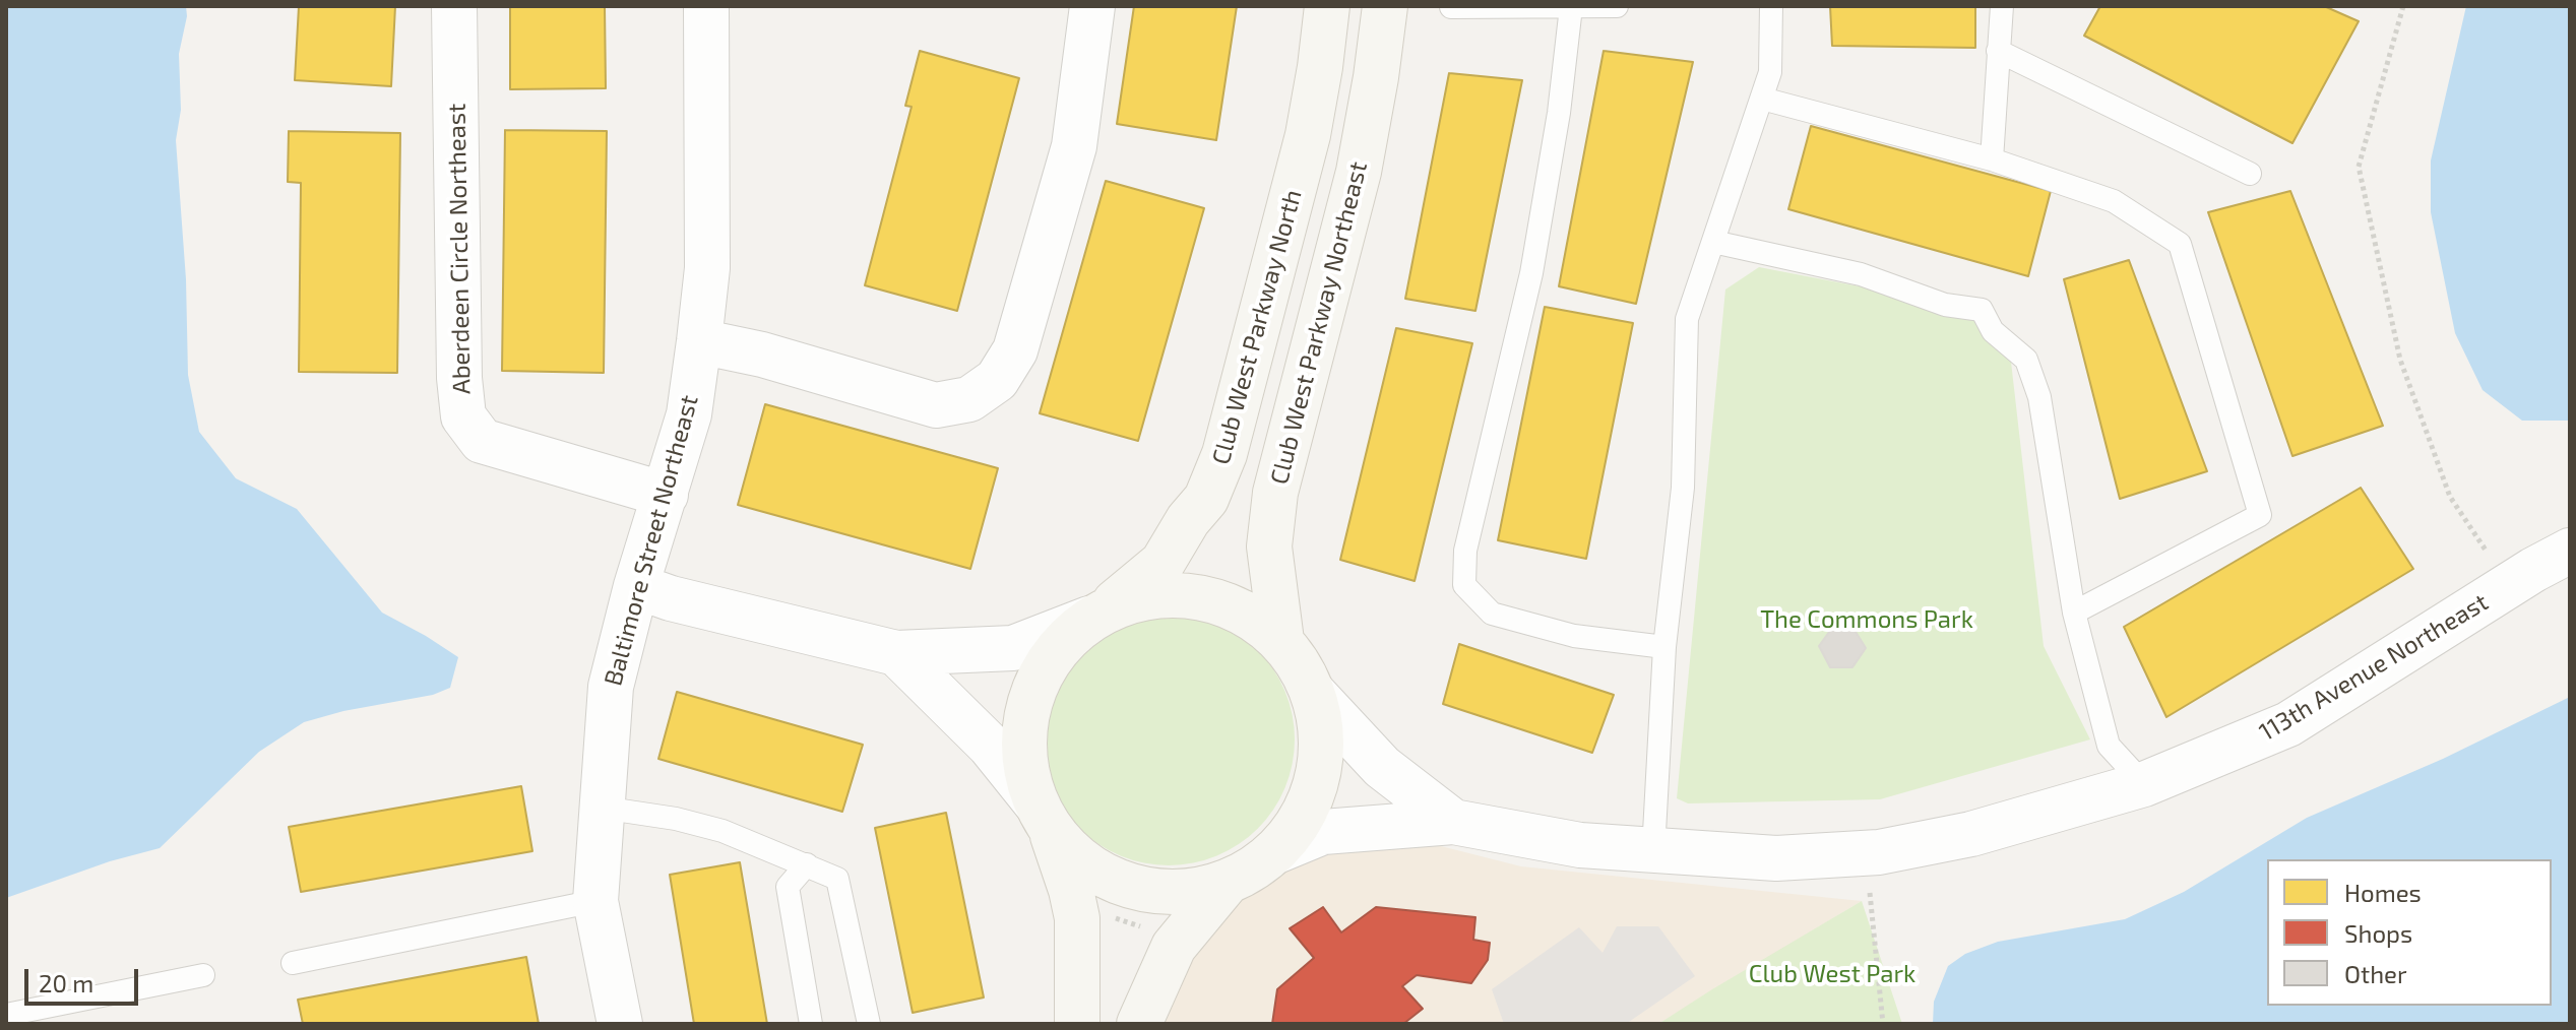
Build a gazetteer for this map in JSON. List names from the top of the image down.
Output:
{
  "streets": {
    "street": [
      "Aberdeen Circle Northeast",
      "Club West Parkway Northeast",
      "Club West Parkway North",
      "Baltimore Street Northeast",
      "113th Avenue Northeast"
    ]
  },
  "crossings": [
    ["Aberdeen Circle Northeast", "Baltimore Street Northeast"]
  ],
  "parks": ["The Commons Park", "Club West Park"],
  "legend": ["Homes", "Shops", "Other"],
  "scale_bar": "20 m"
}
